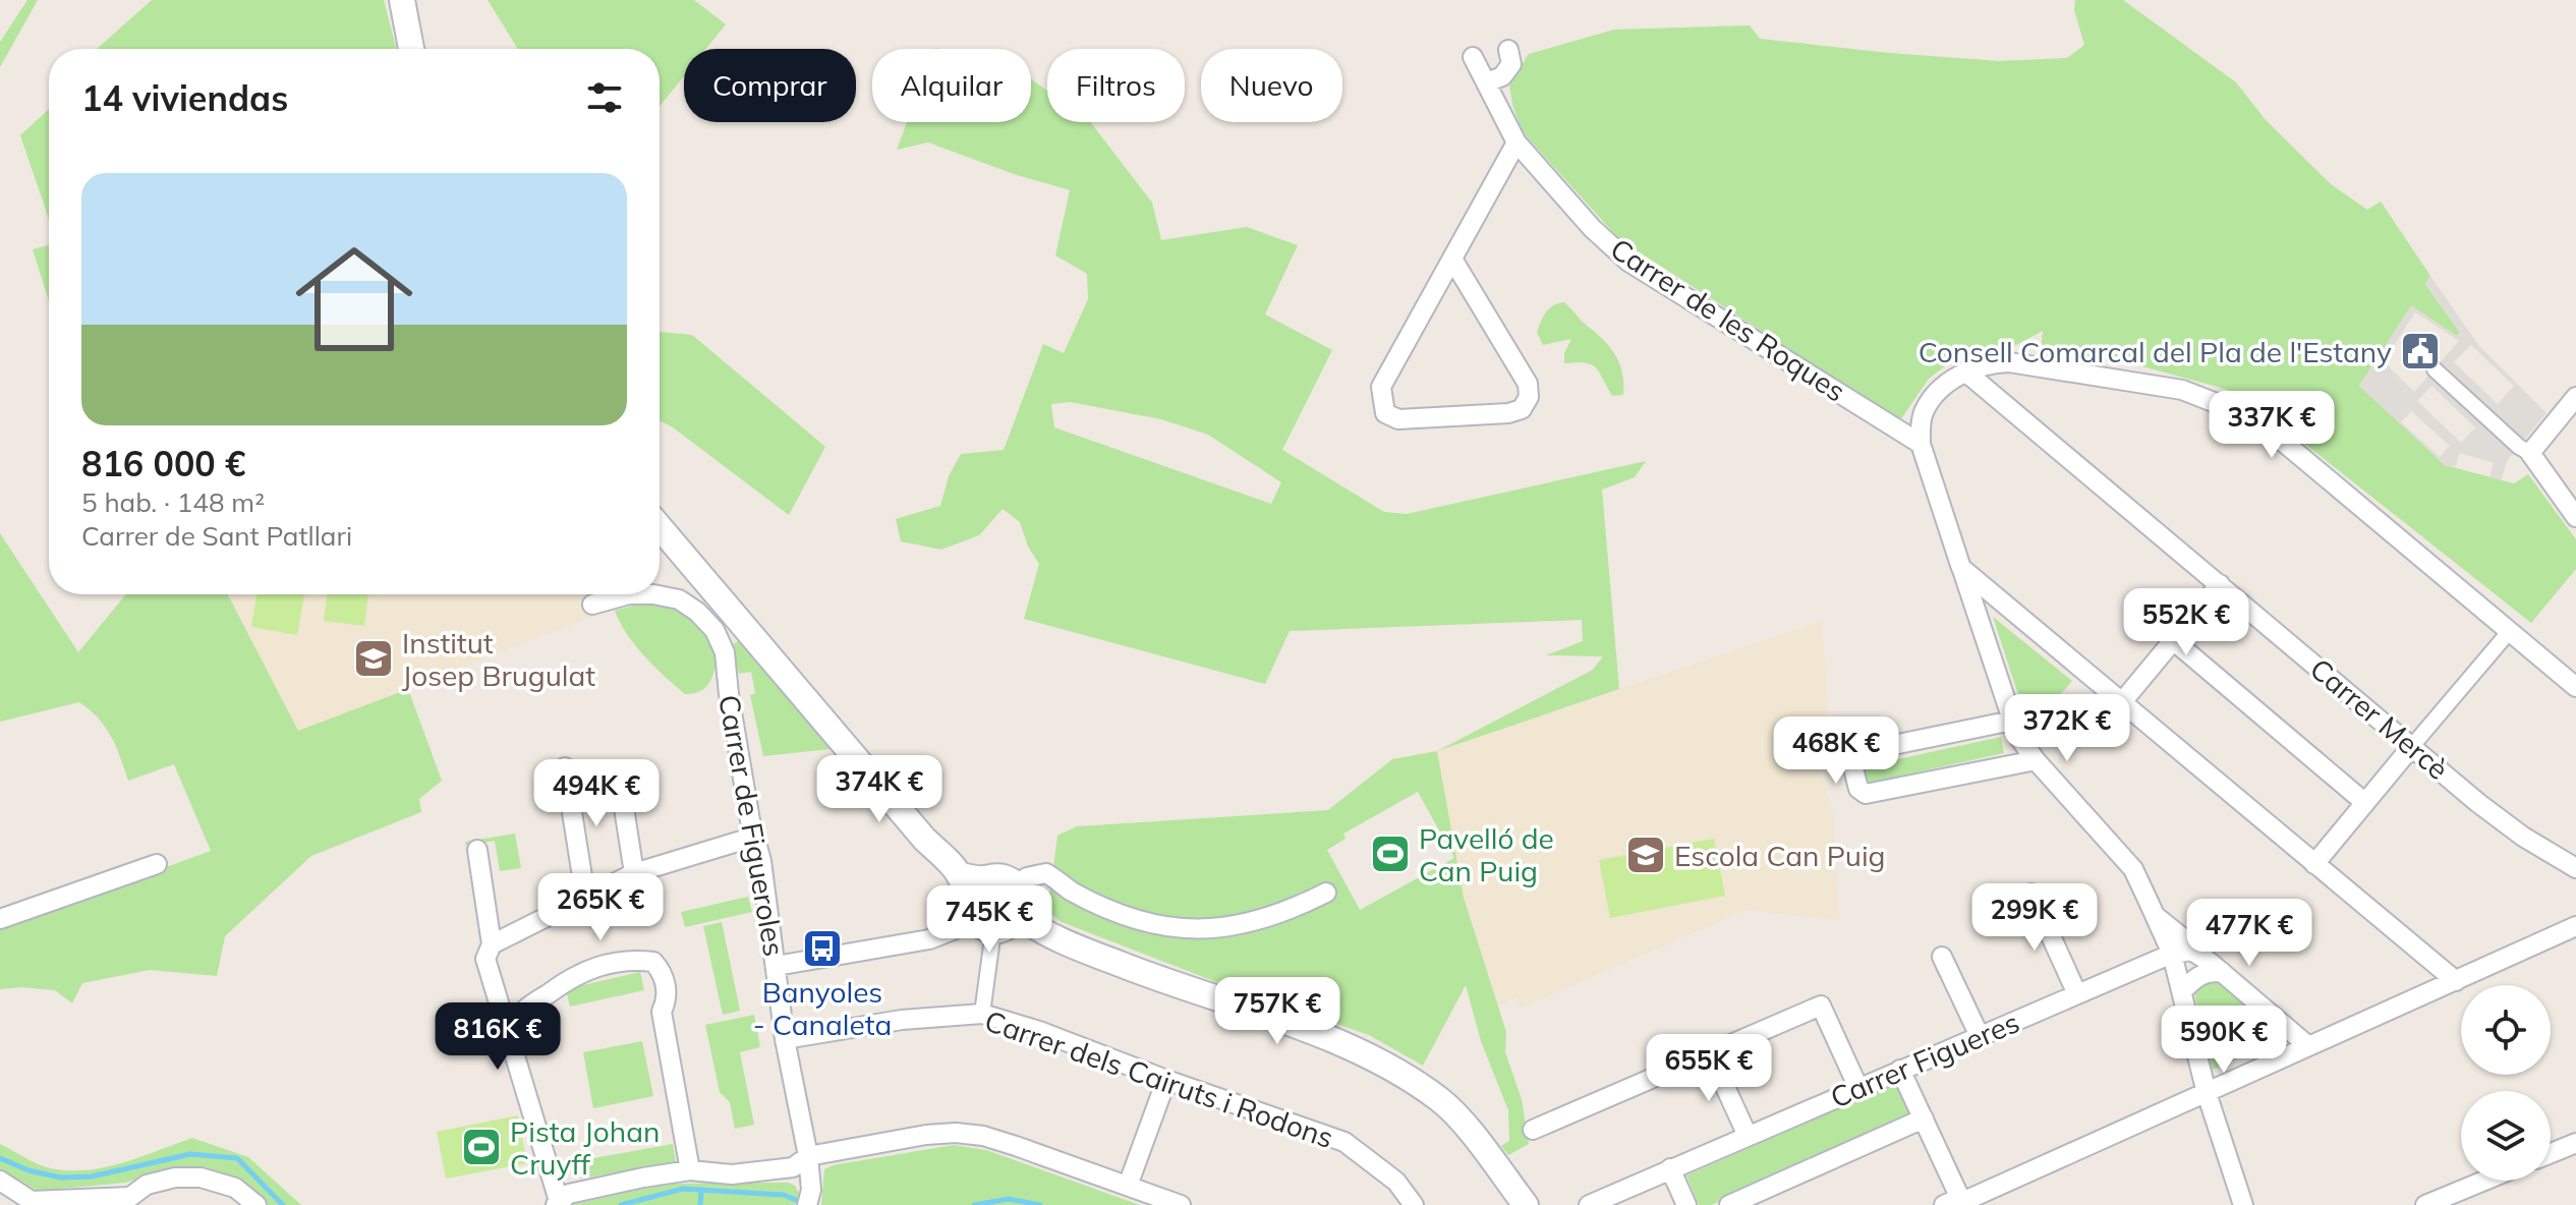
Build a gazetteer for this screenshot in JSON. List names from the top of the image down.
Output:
{
  "streets": {
    "street": [
      "Carrer de les Roques",
      "Carrer Mercè",
      "Carrer de Figueroles",
      "Carrer Figueres",
      "Carrer dels Cairuts i Rodons"
    ]
  },
  "crossings": [
    ["Carrer de Figueroles", "Carrer dels Cairuts i Rodons"]
  ],
  "places": {
    "public building": ["Consell Comarcal del Pla de l'Estany"],
    "school or university": ["Institut Josep Brugulat", "Escola Can Puig"],
    "sports": ["Pavelló de Can Puig", "Pista Johan Cruyff"],
    "bus stop": ["Banyoles - Canaleta"]
  },
  "page": {
    "chip": [
      "Comprar",
      "Alquilar",
      "Filtros",
      "Nuevo"
    ],
    "heading": "14 viviendas",
    "list": [
      {
        "name": "816 000 €",
        "note": "5 hab. · 148 m² · Carrer de Sant Patllari"
      }
    ],
    "price": [
      "337K €",
      "552K €",
      "372K €",
      "468K €",
      "374K €",
      "494K €",
      "265K €",
      "299K €",
      "745K €",
      "477K €",
      "757K €",
      "816K €",
      "590K €",
      "655K €"
    ]
  }
}
